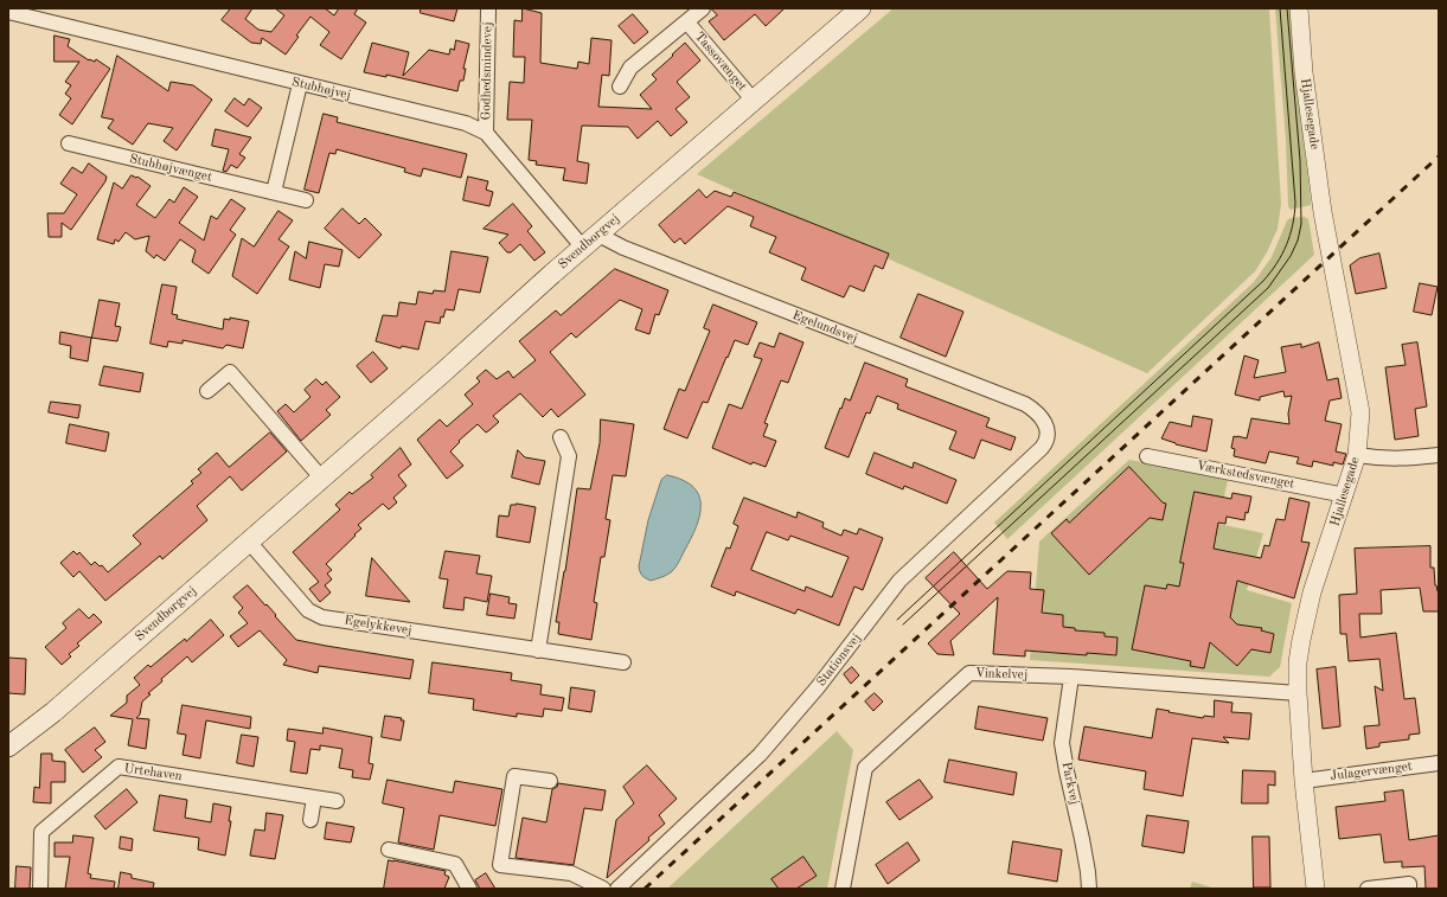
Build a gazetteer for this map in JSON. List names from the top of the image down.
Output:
{
  "streets": {
    "main road": ["Svendborgvej"],
    "street": [
      "Tassovænget",
      "Godhedsmindevej",
      "Stubhøjvej",
      "Hjallesegade",
      "Stubhøjvænget",
      "Egelundsvej",
      "Værkstedsvænget",
      "Egelykkevej",
      "Stationsvej",
      "Vinkelvej",
      "Julagervænget",
      "Urtehaven",
      "Parkvej"
    ]
  },
  "crossings": [
    ["Tassovænget", "Svendborgvej"],
    ["Godhedsmindevej", "Stubhøjvej"],
    ["Stubhøjvej", "Svendborgvej"],
    ["Hjallesegade", "Værkstedsvænget"],
    ["Hjallesegade", "Vinkelvej"],
    ["Hjallesegade", "Julagervænget"],
    ["Svendborgvej", "Egelundsvej"],
    ["Svendborgvej", "Egelykkevej"],
    ["Egelundsvej", "Stationsvej"],
    ["Vinkelvej", "Parkvej"]
  ]
}
